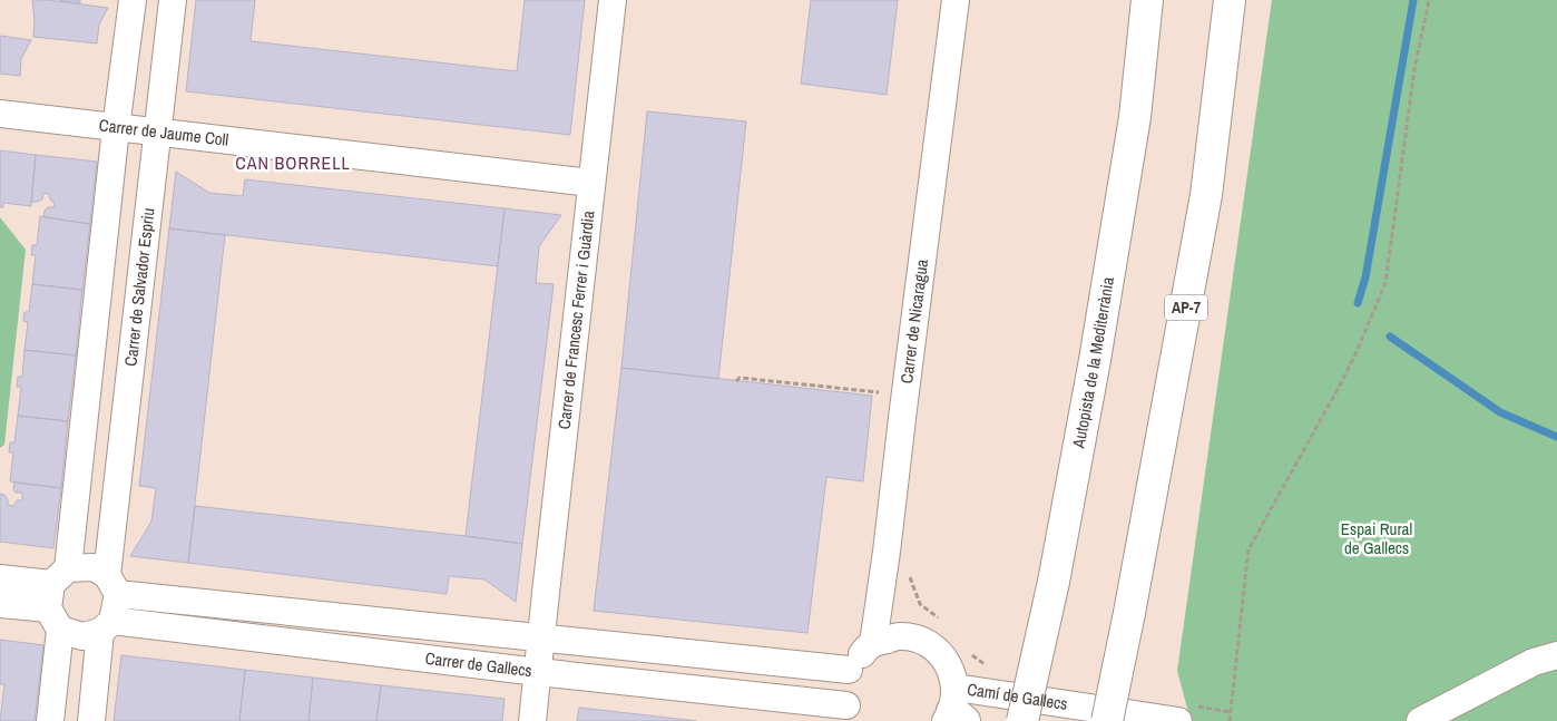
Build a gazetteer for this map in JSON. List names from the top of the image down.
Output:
{
  "streets": {
    "highway": ["AP-7", "Autopista de la Mediterrània"],
    "street": [
      "Carrer de Jaume Coll",
      "Carrer de Salvador Espriu",
      "Carrer de Francesc Ferrer i Guàrdia",
      "Carrer de Nicaragua",
      "Carrer de Gallecs",
      "Camí de Gallecs"
    ]
  },
  "crossings": [
    ["Carrer de Jaume Coll", "Carrer de Salvador Espriu"],
    ["Carrer de Jaume Coll", "Carrer de Francesc Ferrer i Guàrdia"],
    ["Carrer de Salvador Espriu", "Carrer de Gallecs"],
    ["Carrer de Francesc Ferrer i Guàrdia", "Carrer de Gallecs"]
  ],
  "districts": ["CAN BORRELL"],
  "parks": ["Espai Rural de Gallecs"]
}
